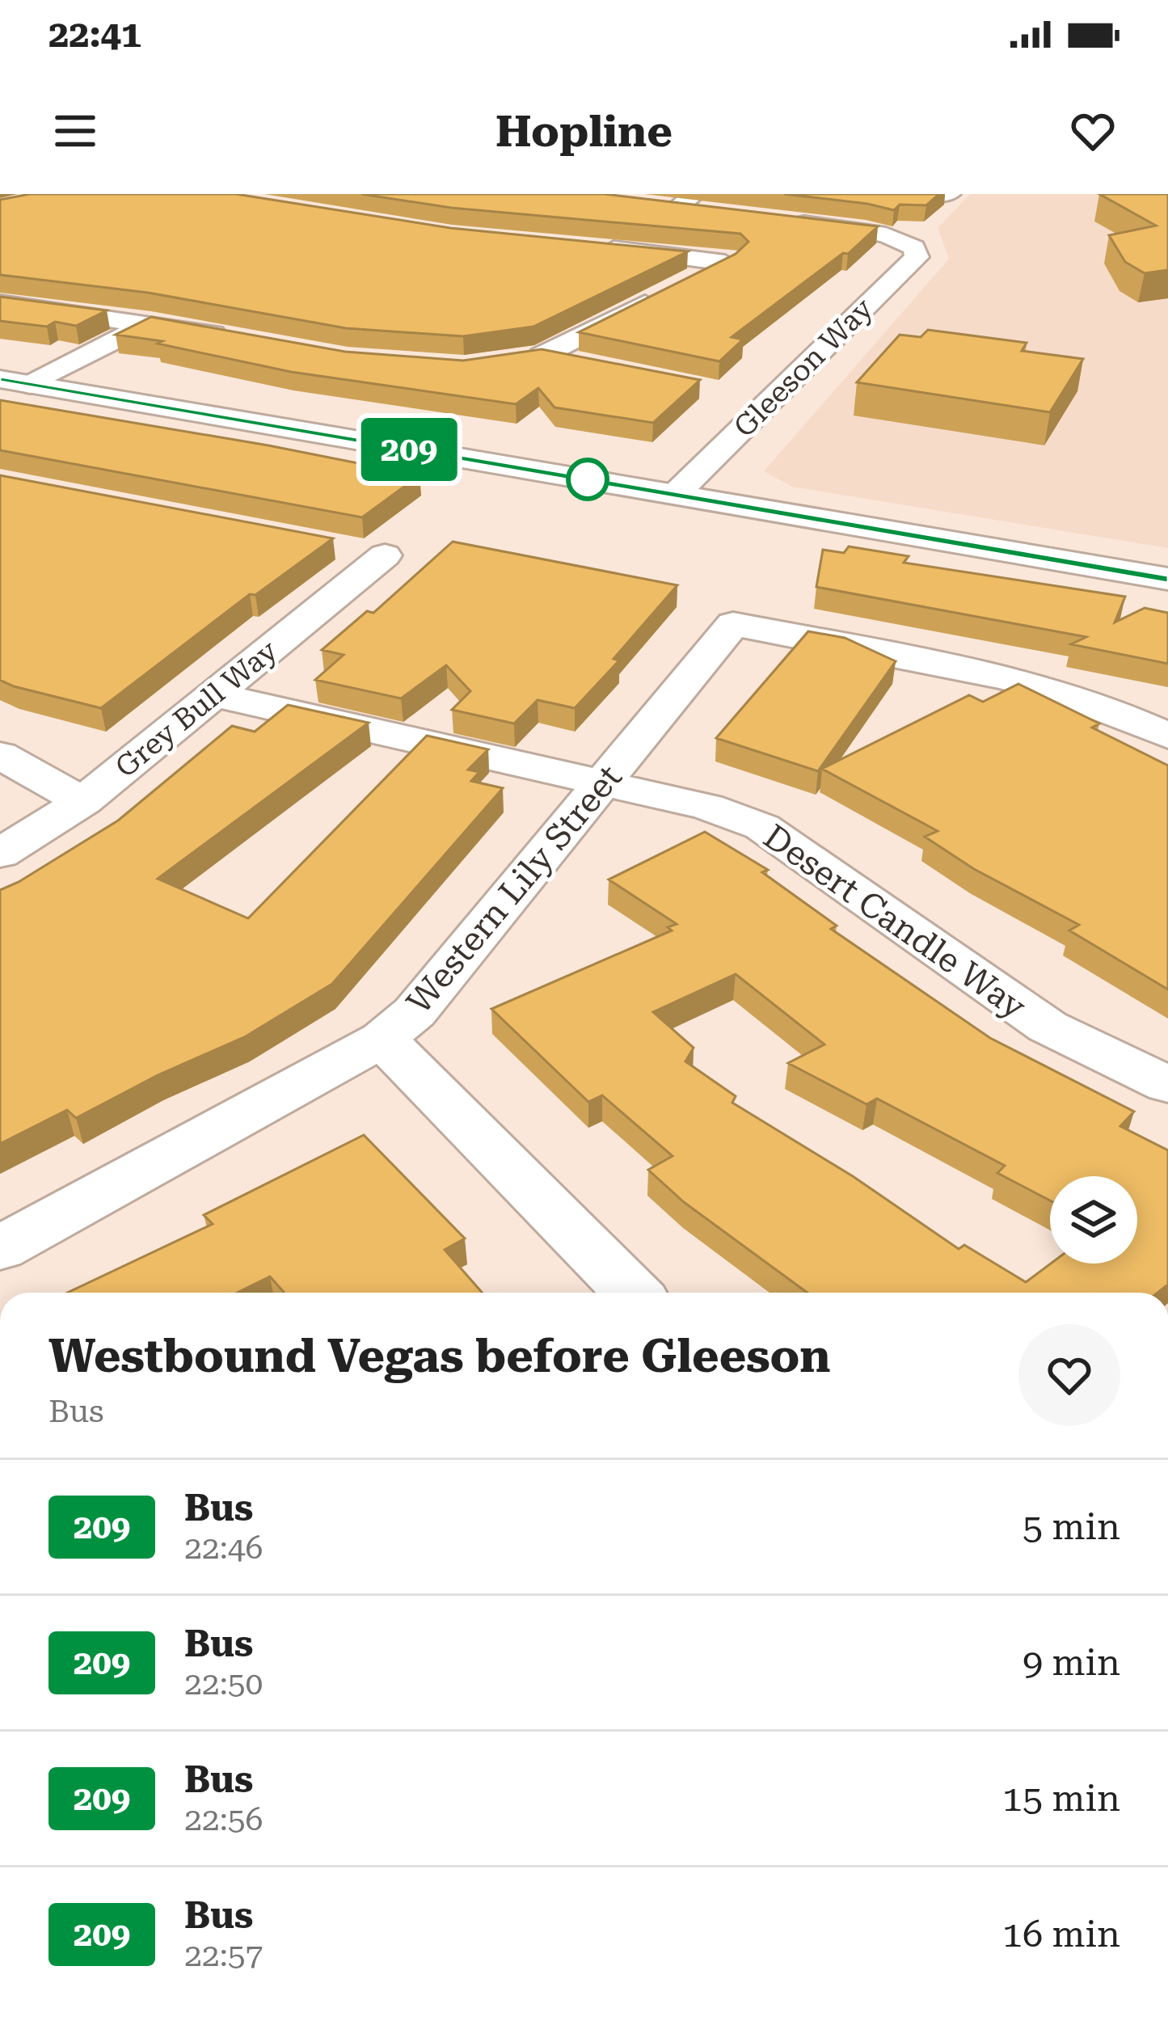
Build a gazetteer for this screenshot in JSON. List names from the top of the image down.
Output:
{
  "streets": {
    "street": [
      "Gleeson Way",
      "Grey Bull Way",
      "Western Lily Street",
      "Desert Candle Way"
    ]
  },
  "crossings": [
    ["Grey Bull Way", "Desert Candle Way"],
    ["Western Lily Street", "Desert Candle Way"]
  ],
  "lines": ["bus line 209"],
  "page": {
    "status": "22:41",
    "header": "Hopline",
    "on_map": "209",
    "heading": ["Westbound Vegas before Gleeson", "Bus"],
    "list": [
      {
        "mark": "209",
        "name": "Bus",
        "note": "22:46",
        "value": "5 min"
      },
      {
        "mark": "209",
        "name": "Bus",
        "note": "22:50",
        "value": "9 min"
      },
      {
        "mark": "209",
        "name": "Bus",
        "note": "22:56",
        "value": "15 min"
      },
      {
        "mark": "209",
        "name": "Bus",
        "note": "22:57",
        "value": "16 min"
      }
    ]
  }
}
